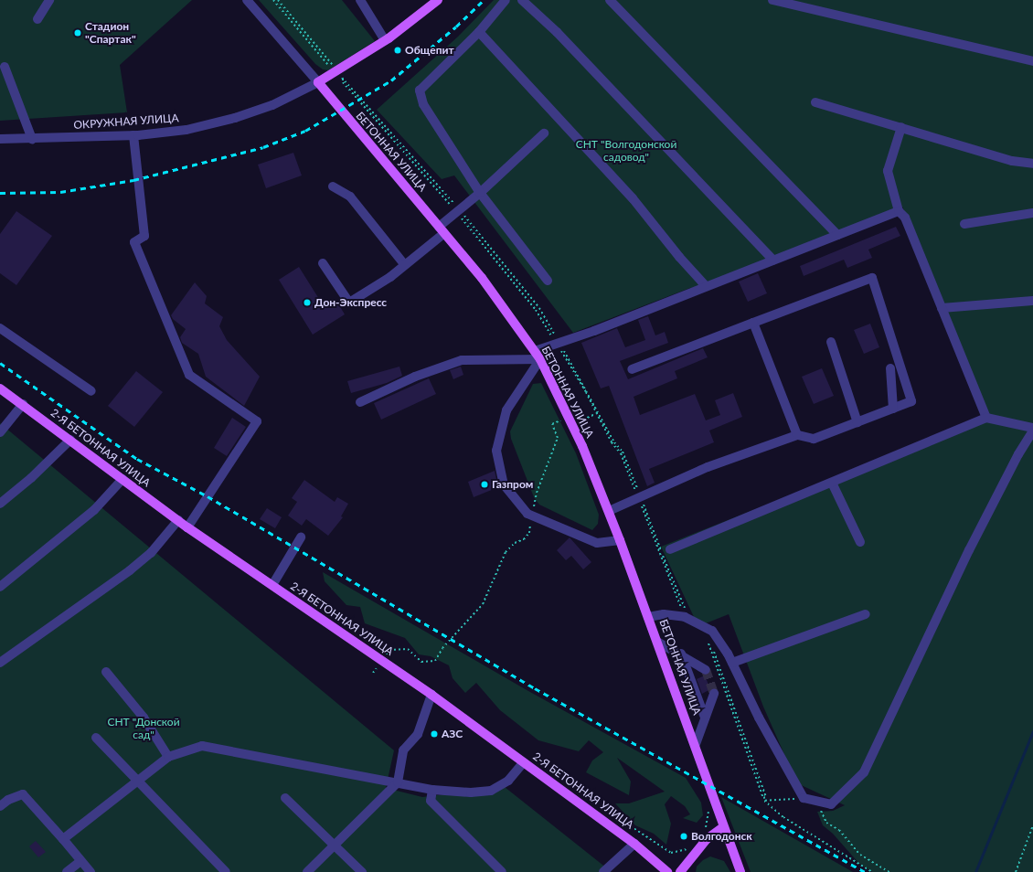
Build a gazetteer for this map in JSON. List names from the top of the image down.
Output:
{
  "streets": {
    "main road": ["ОКРУЖНАЯ УЛИЦА", "БЕТОННАЯ УЛИЦА", "2-Я БЕТОННАЯ УЛИЦА"]
  },
  "crossings": [
    ["ОКРУЖНАЯ УЛИЦА", "БЕТОННАЯ УЛИЦА"]
  ],
  "parks": ["СНТ \"Волгодонской садовод\"", "СНТ \"Донской сад\""],
  "places": [
    "Стадион \"Спартак\"",
    "Общепит",
    "Дон-Экспресс",
    "Газпром",
    "АЗС",
    "Волгодонск"
  ]
}
